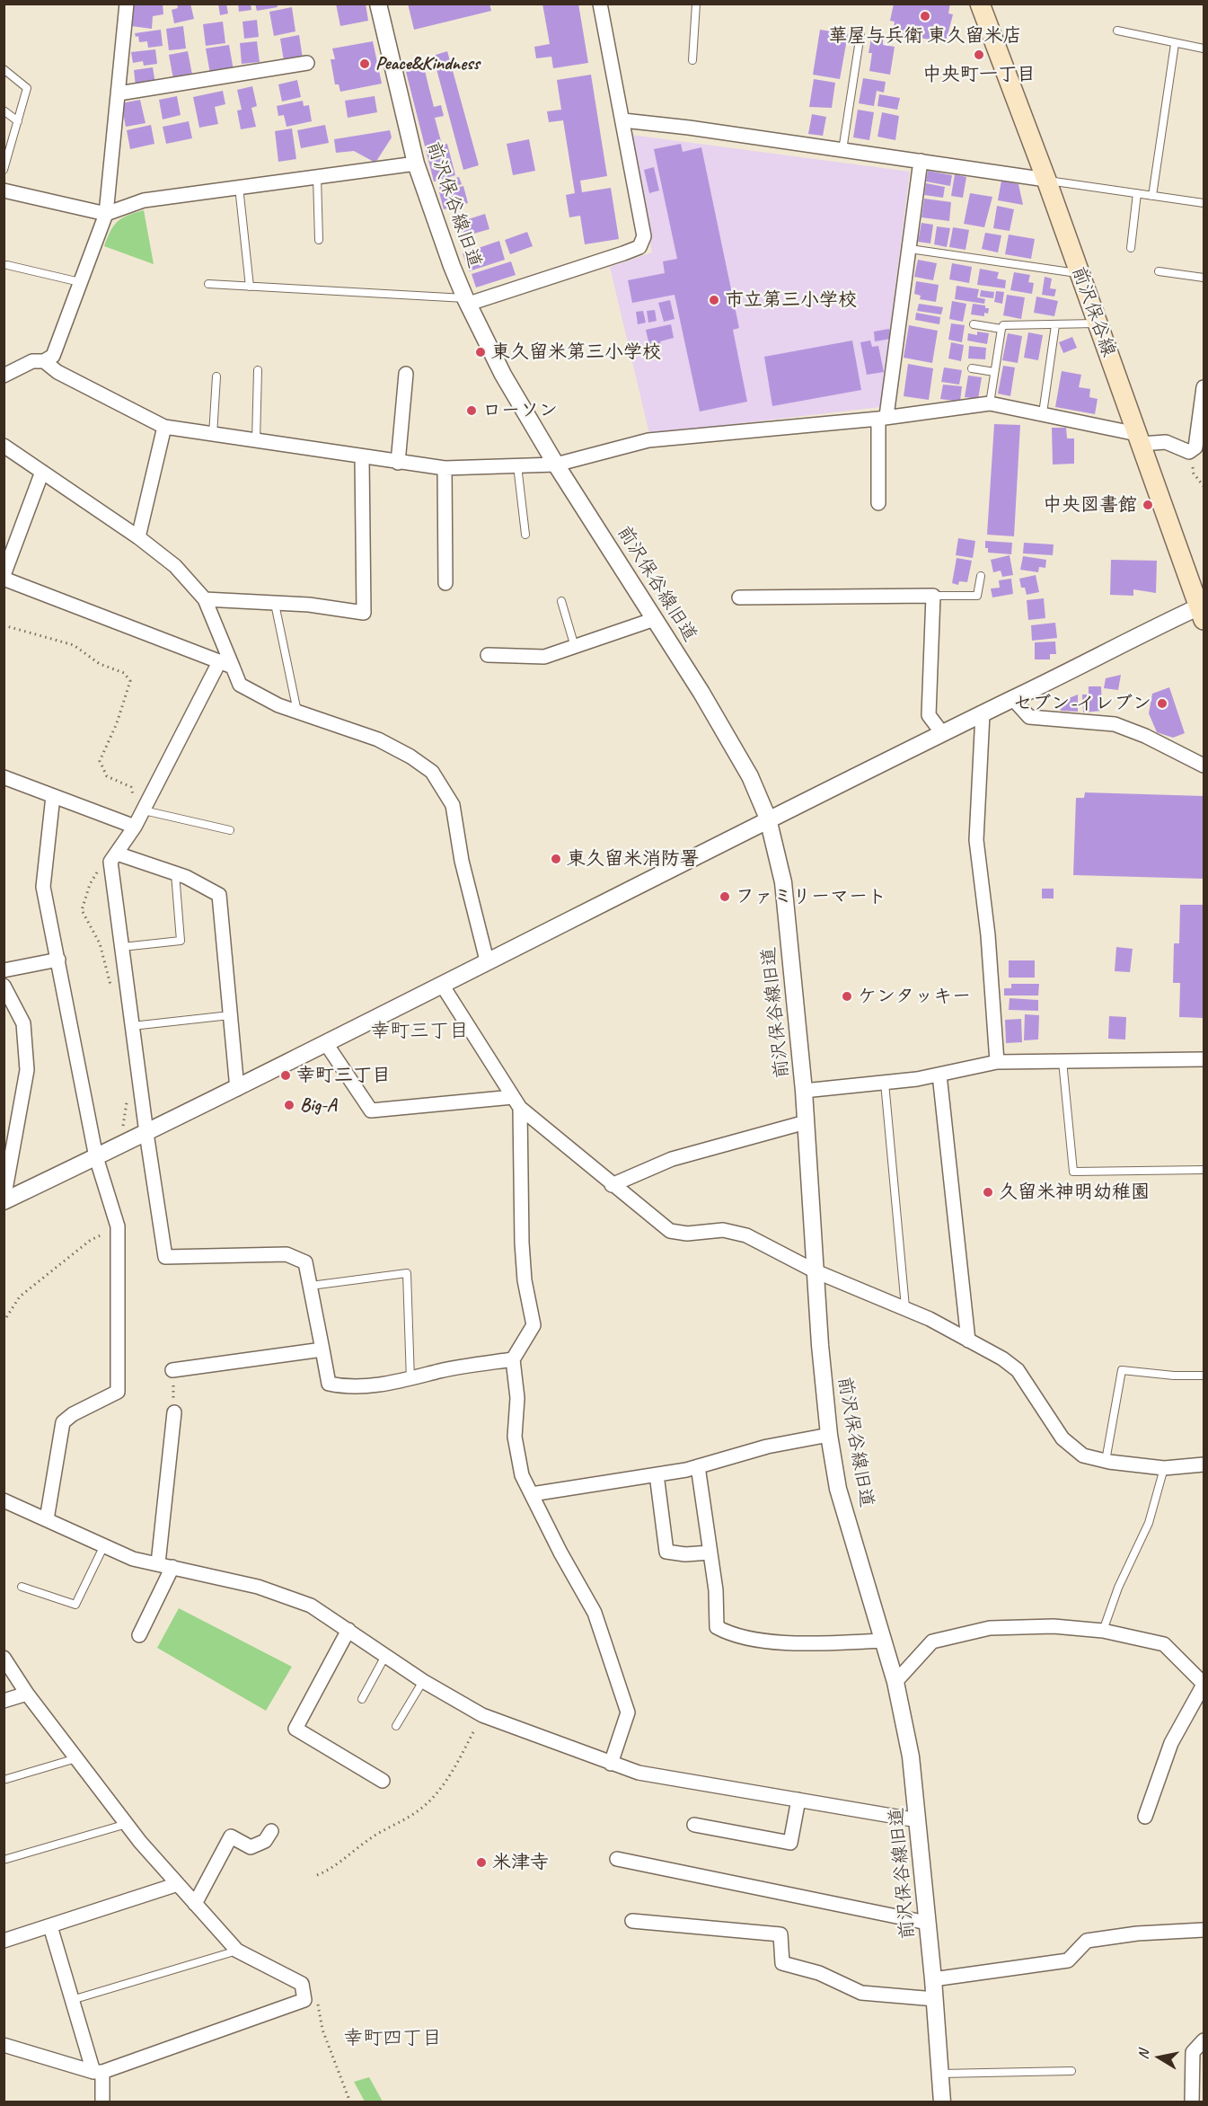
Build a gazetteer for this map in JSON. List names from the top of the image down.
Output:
{
  "streets": {
    "main road": ["前沢保谷線"],
    "street": ["前沢保谷線旧道"]
  },
  "districts": ["幸町三丁目", "幸町四丁目"],
  "places": [
    "華屋与兵衛 東久留米店",
    "中央町一丁目",
    "Peace&Kindness",
    "市立第三小学校",
    "東久留米第三小学校",
    "ローソン",
    "中央図書館",
    "セブン-イレブン",
    "東久留米消防署",
    "ファミリーマート",
    "ケンタッキー",
    "幸町三丁目",
    "Big-A",
    "久留米神明幼稚園",
    "米津寺"
  ],
  "north": "left"
}
